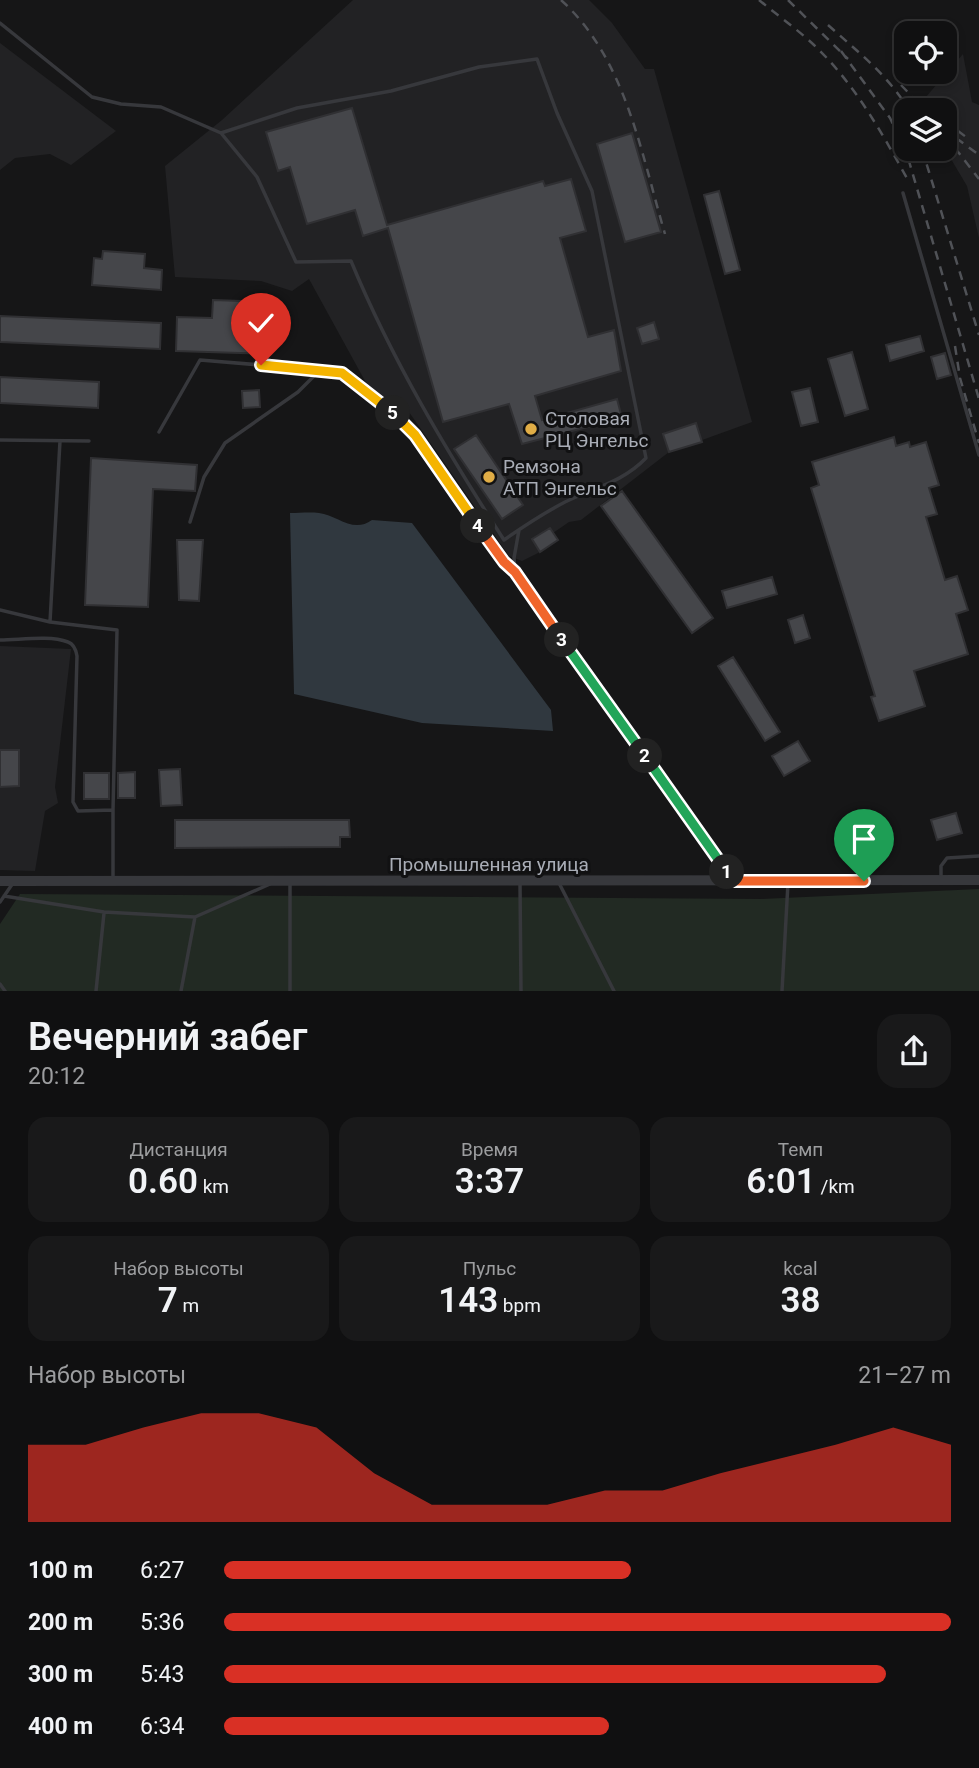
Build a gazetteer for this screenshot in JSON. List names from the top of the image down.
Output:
{
  "streets": {
    "street": ["Промышленная улица"]
  },
  "places": ["Столовая РЦ Энгельс", "Ремзона АТП Энгельс"],
  "page": {
    "pins": [
      "5",
      "4",
      "3",
      "2",
      "1"
    ],
    "heading": ["Вечерний забег", "20:12"],
    "stats": [
      ["Дистанция", "0.60 km"],
      ["Время", "3:37"],
      ["Темп", "6:01 /km"],
      ["Набор высоты", "7 m"],
      ["Пульс", "143 bpm"],
      ["kcal", "38"]
    ],
    "chart": ["Набор высоты", "21–27 m"],
    "list": [
      {
        "name": "100 m",
        "note": "6:27"
      },
      {
        "name": "200 m",
        "note": "5:36"
      },
      {
        "name": "300 m",
        "note": "5:43"
      },
      {
        "name": "400 m",
        "note": "6:34"
      }
    ]
  }
}
